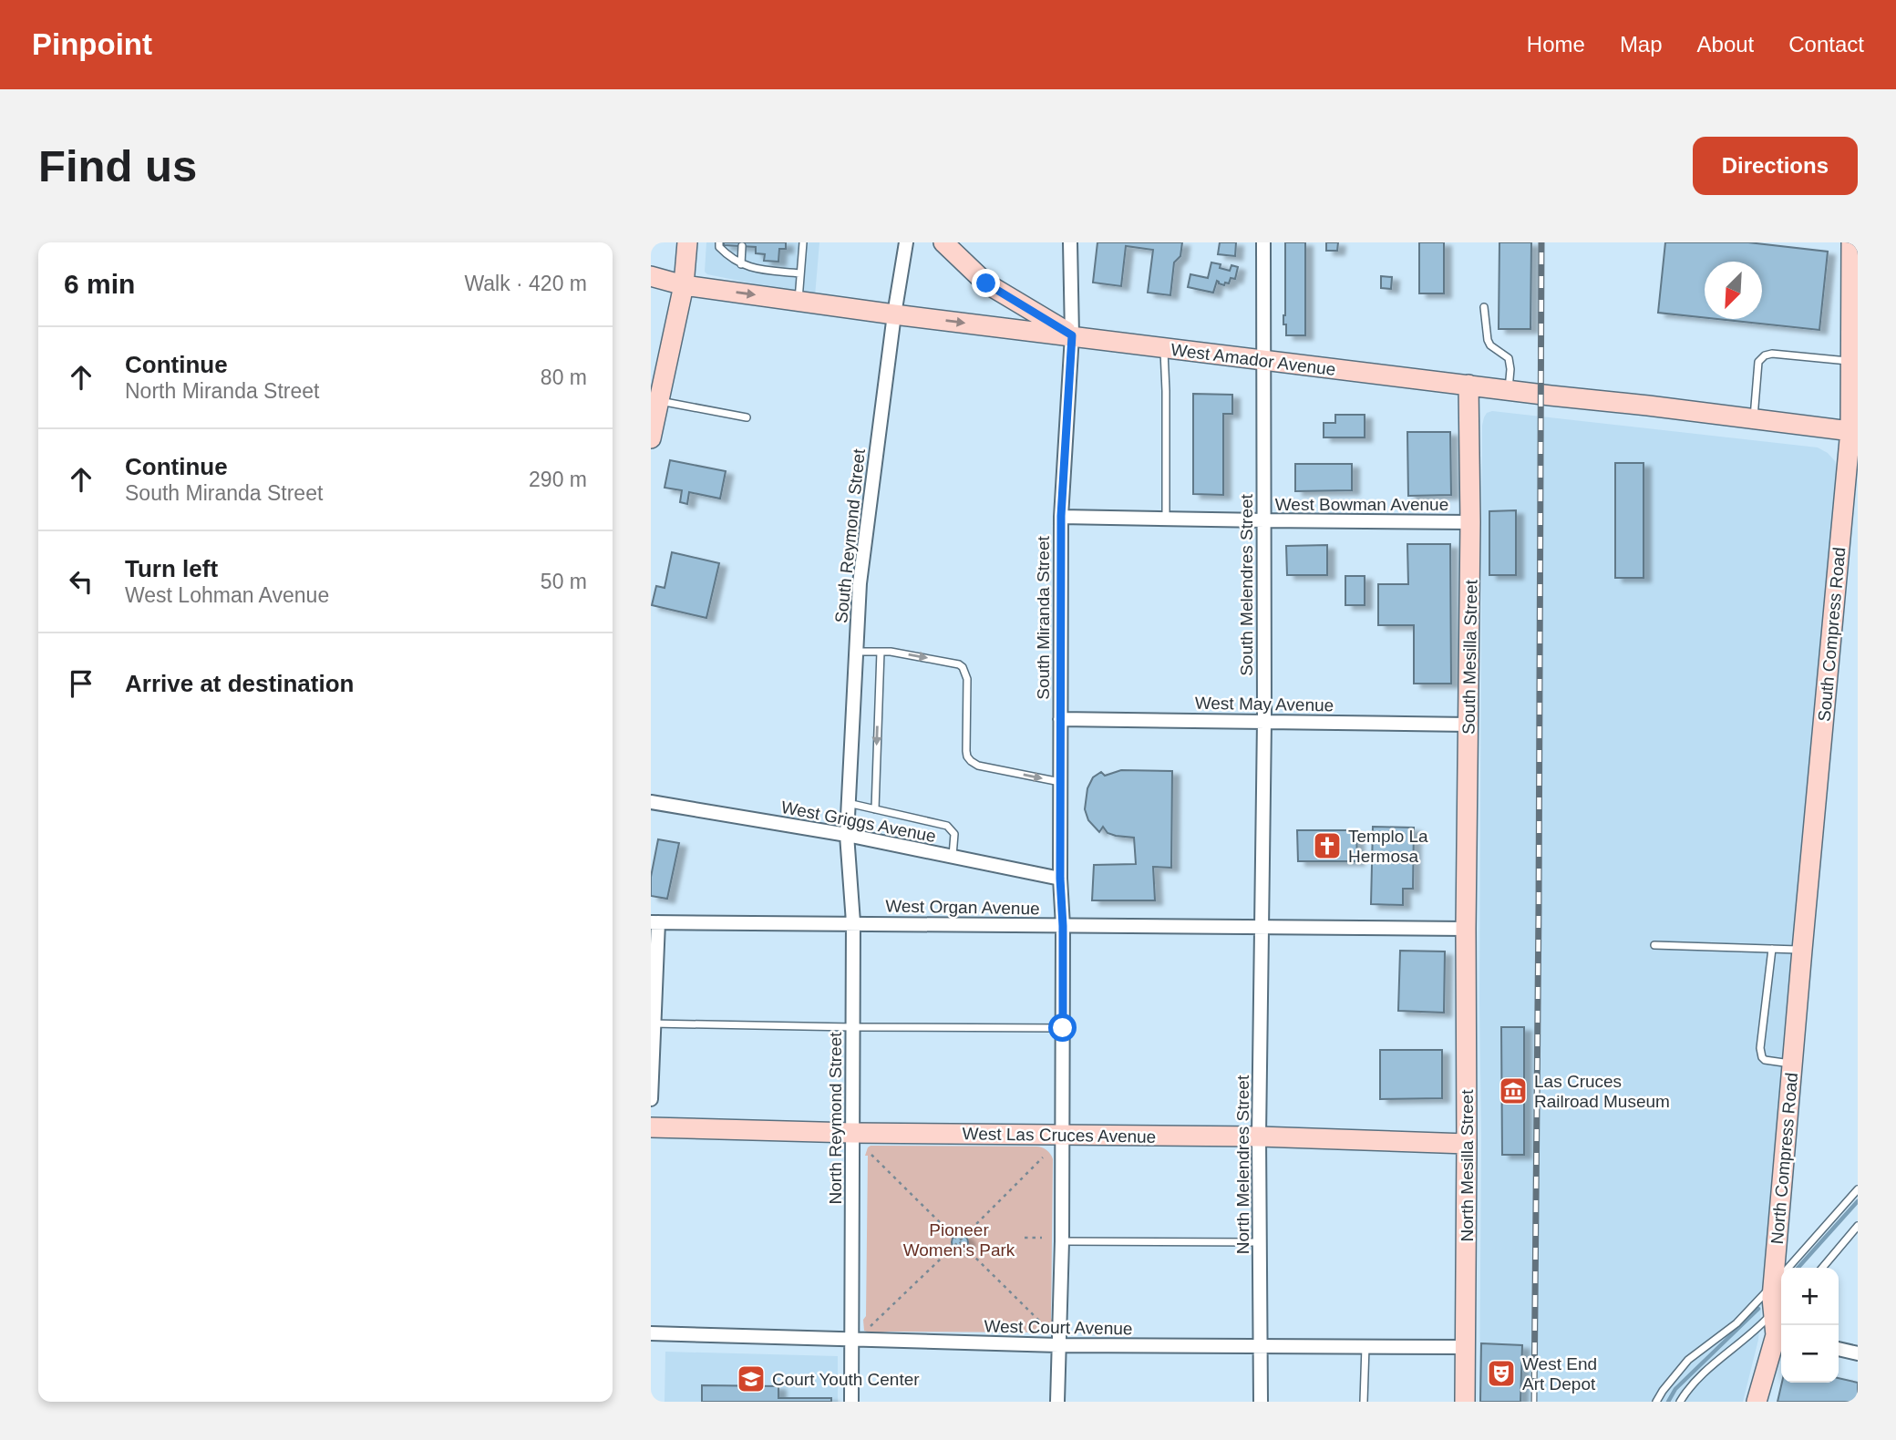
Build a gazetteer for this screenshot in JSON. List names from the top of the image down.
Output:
{
  "streets": {
    "street": [
      "West Amador Avenue",
      "West Bowman Avenue",
      "South Reymond Street",
      "South Melendres Street",
      "South Miranda Street",
      "South Compress Road",
      "South Mesilla Street",
      "West May Avenue",
      "West Griggs Avenue",
      "West Organ Avenue",
      "North Reymond Street",
      "West Las Cruces Avenue",
      "North Compress Road",
      "North Melendres Street",
      "North Mesilla Street",
      "West Court Avenue"
    ]
  },
  "crossings": [
    ["West Amador Avenue", "South Reymond Street"],
    ["West Amador Avenue", "South Melendres Street"],
    ["West Amador Avenue", "South Miranda Street"],
    ["West Amador Avenue", "South Compress Road"],
    ["West Amador Avenue", "South Mesilla Street"],
    ["West Bowman Avenue", "South Melendres Street"],
    ["West Bowman Avenue", "South Miranda Street"],
    ["West Bowman Avenue", "South Mesilla Street"],
    ["South Reymond Street", "West Griggs Avenue"],
    ["South Reymond Street", "North Reymond Street"],
    ["South Melendres Street", "West May Avenue"],
    ["South Melendres Street", "West Organ Avenue"],
    ["South Melendres Street", "North Melendres Street"],
    ["South Miranda Street", "West May Avenue"],
    ["South Miranda Street", "West Griggs Avenue"],
    ["South Miranda Street", "West Organ Avenue"],
    ["South Miranda Street", "West Las Cruces Avenue"],
    ["South Miranda Street", "West Court Avenue"],
    ["South Compress Road", "North Compress Road"],
    ["South Mesilla Street", "West May Avenue"],
    ["South Mesilla Street", "West Organ Avenue"],
    ["South Mesilla Street", "North Mesilla Street"],
    ["West Griggs Avenue", "North Reymond Street"],
    ["West Organ Avenue", "North Reymond Street"],
    ["West Organ Avenue", "North Melendres Street"],
    ["West Organ Avenue", "North Mesilla Street"],
    ["North Reymond Street", "West Las Cruces Avenue"],
    ["North Reymond Street", "West Court Avenue"],
    ["West Las Cruces Avenue", "North Melendres Street"],
    ["West Las Cruces Avenue", "North Mesilla Street"],
    ["North Melendres Street", "West Court Avenue"],
    ["North Mesilla Street", "West Court Avenue"]
  ],
  "parks": ["Pioneer Women's Park"],
  "places": {
    "church": ["Templo La Hermosa"],
    "museum": ["Las Cruces Railroad Museum"],
    "theatre": ["West End Art Depot"],
    "school or university": ["Court Youth Center"]
  },
  "north": "bottom left",
  "page": {
    "header": "Pinpoint",
    "nav": [
      "Home",
      "Map",
      "About",
      "Contact"
    ],
    "buttons": "Directions",
    "title": "Find us",
    "heading": ["6 min", "Walk · 420 m"],
    "list": [
      ["Continue", "North Miranda Street", "80 m"],
      ["Continue", "South Miranda Street", "290 m"],
      ["Turn left", "West Lohman Avenue", "50 m"],
      "Arrive at destination"
    ],
    "map_buttons": ["+", "−"]
  }
}
